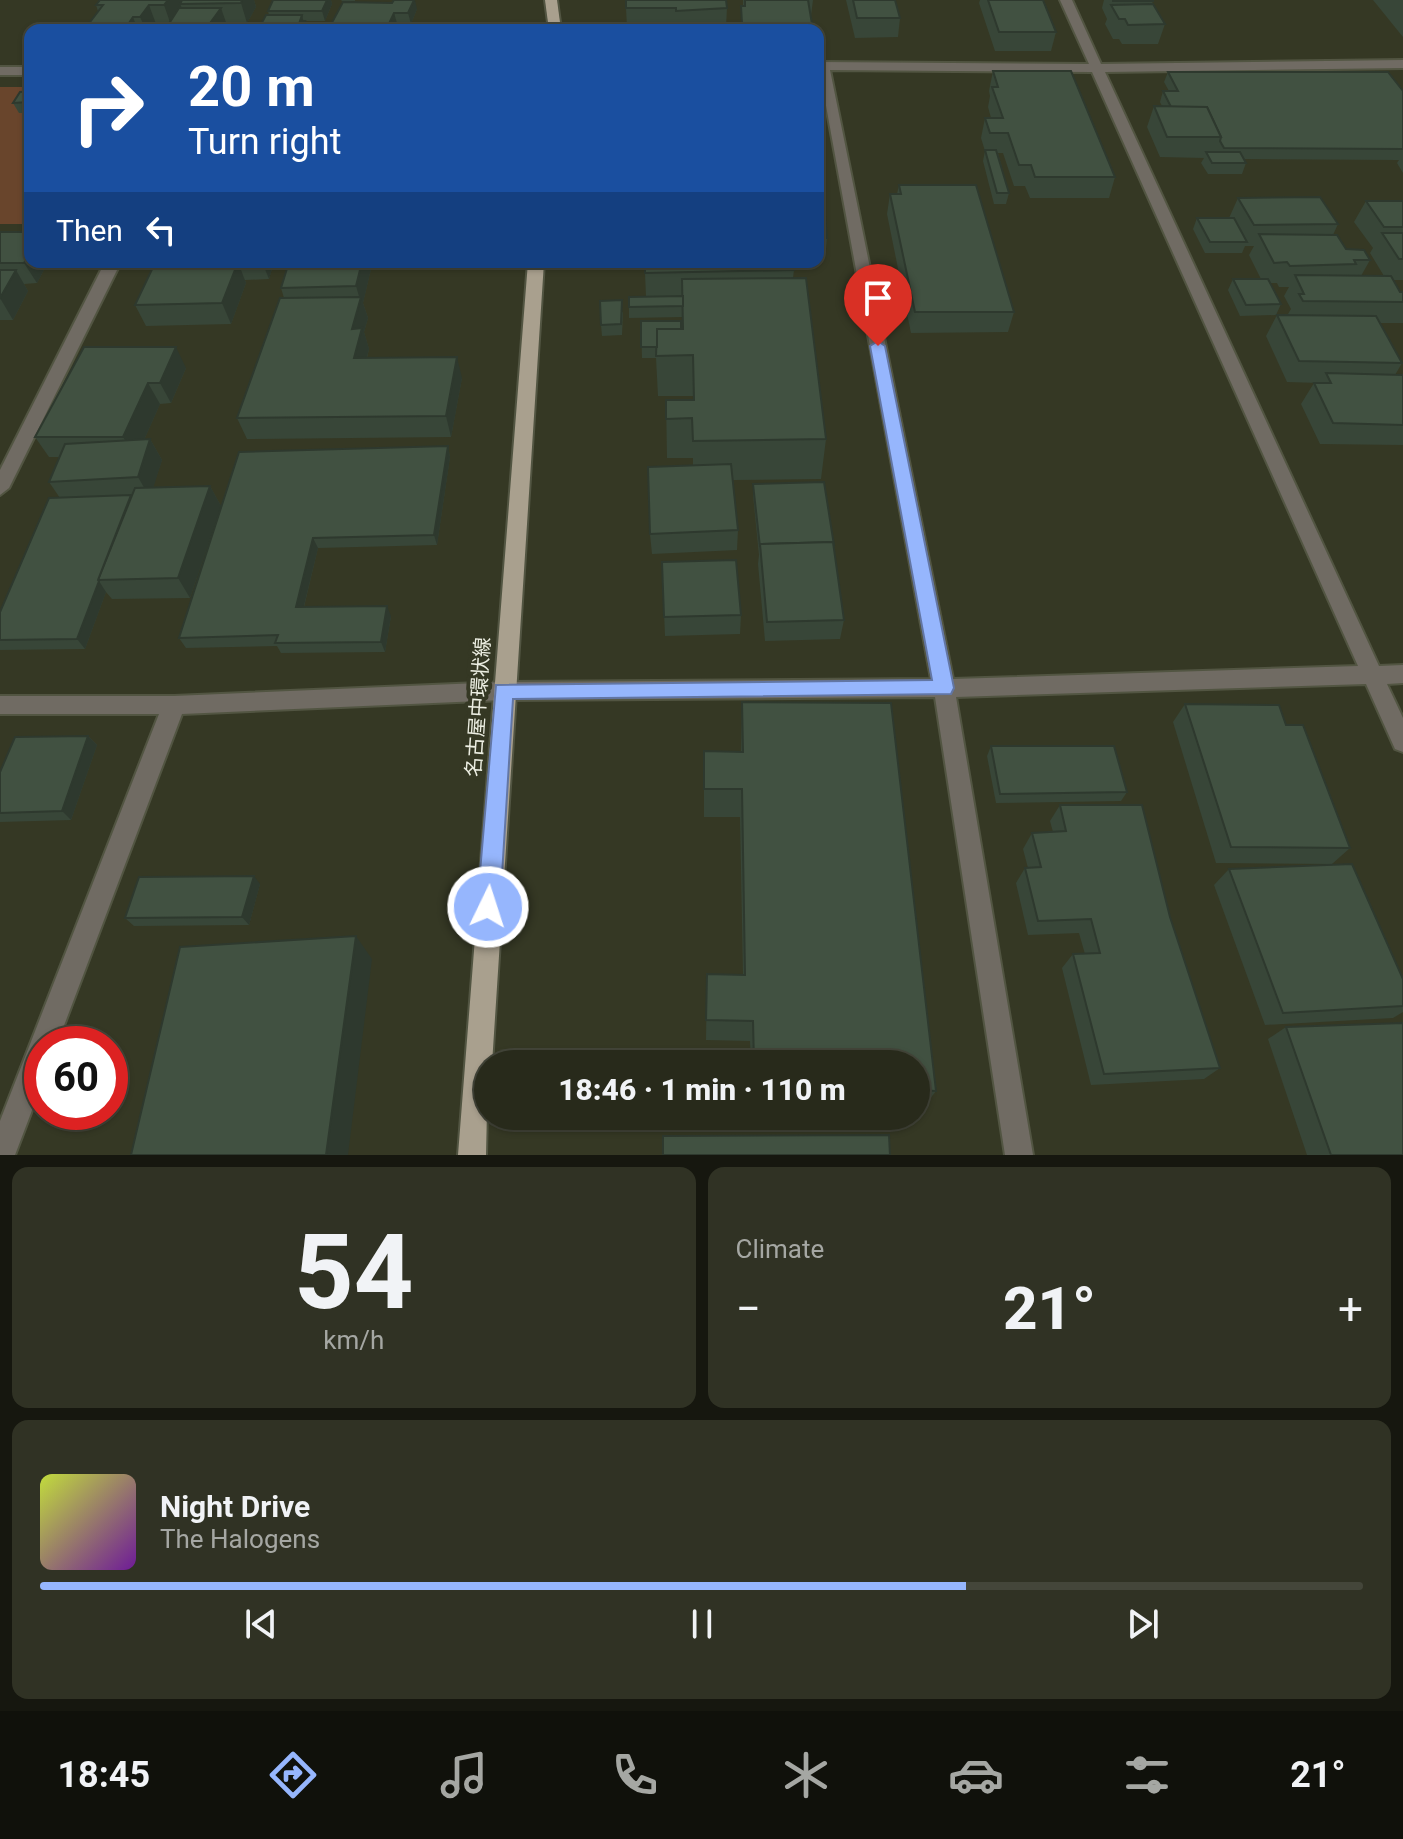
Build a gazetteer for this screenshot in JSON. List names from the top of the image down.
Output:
{
  "streets": {
    "main road": ["名古屋中環状線"]
  },
  "page": {
    "turn": ["20 m", "Turn right"],
    "then": "Then",
    "limit": "60",
    "trip": "18:46 · 1 min · 110 m",
    "tile": [
      ["54", "km/h"],
      "Climate"
    ],
    "heat": ["−", "21°", "+"],
    "song": ["Night Drive", "The Halogens"],
    "tabs": ["18:45", "21°"]
  }
}
